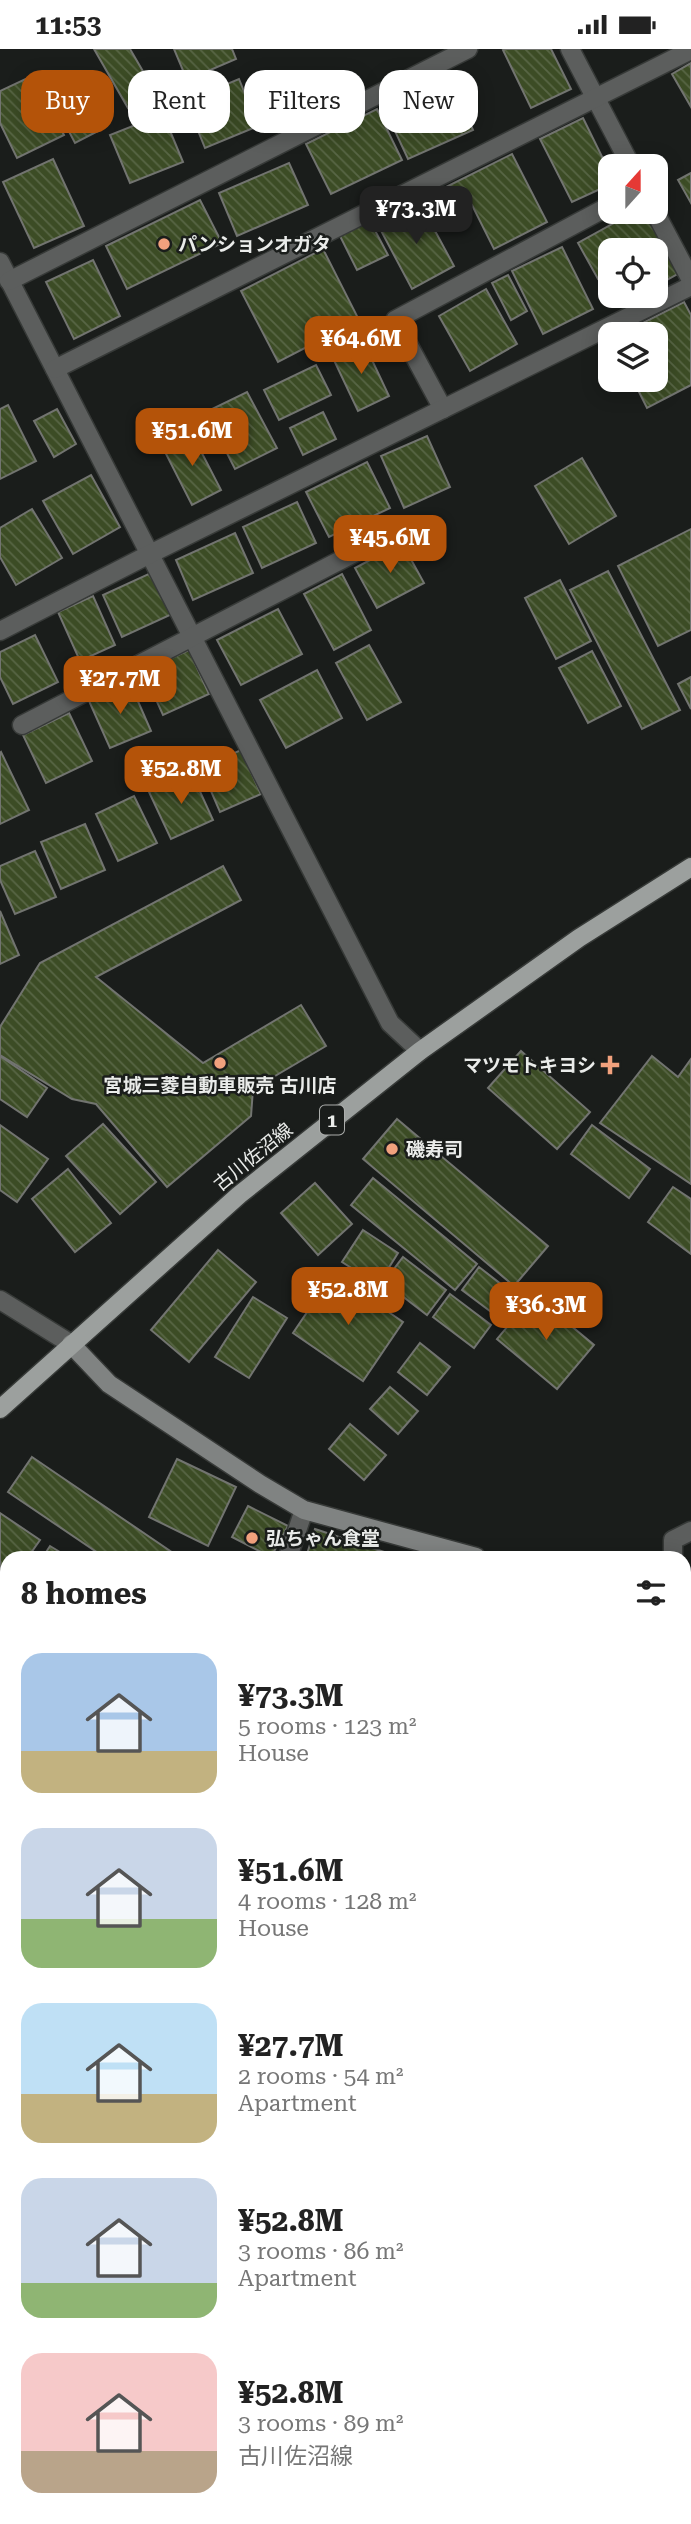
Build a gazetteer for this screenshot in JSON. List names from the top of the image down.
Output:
{
  "streets": {
    "main road": ["1", "古川佐沼線"]
  },
  "places": {
    "other": [
      "パンションオガタ",
      "宮城三菱自動車販売 古川店",
      "磯寿司",
      "弘ちゃん食堂"
    ],
    "health": ["マツモトキヨシ"]
  },
  "north": "top",
  "page": {
    "status": "11:53",
    "chip": [
      "Buy",
      "Rent",
      "Filters",
      "New"
    ],
    "price": [
      "¥73.3M",
      "¥64.6M",
      "¥51.6M",
      "¥45.6M",
      "¥27.7M",
      "¥52.8M",
      "¥52.8M",
      "¥36.3M"
    ],
    "heading": "8 homes",
    "list": [
      {
        "name": "¥73.3M",
        "note": "5 rooms · 123 m² · House"
      },
      {
        "name": "¥51.6M",
        "note": "4 rooms · 128 m² · House"
      },
      {
        "name": "¥27.7M",
        "note": "2 rooms · 54 m² · Apartment"
      },
      {
        "name": "¥52.8M",
        "note": "3 rooms · 86 m² · Apartment"
      },
      {
        "name": "¥52.8M",
        "note": "3 rooms · 89 m² · 古川佐沼線"
      }
    ]
  }
}
